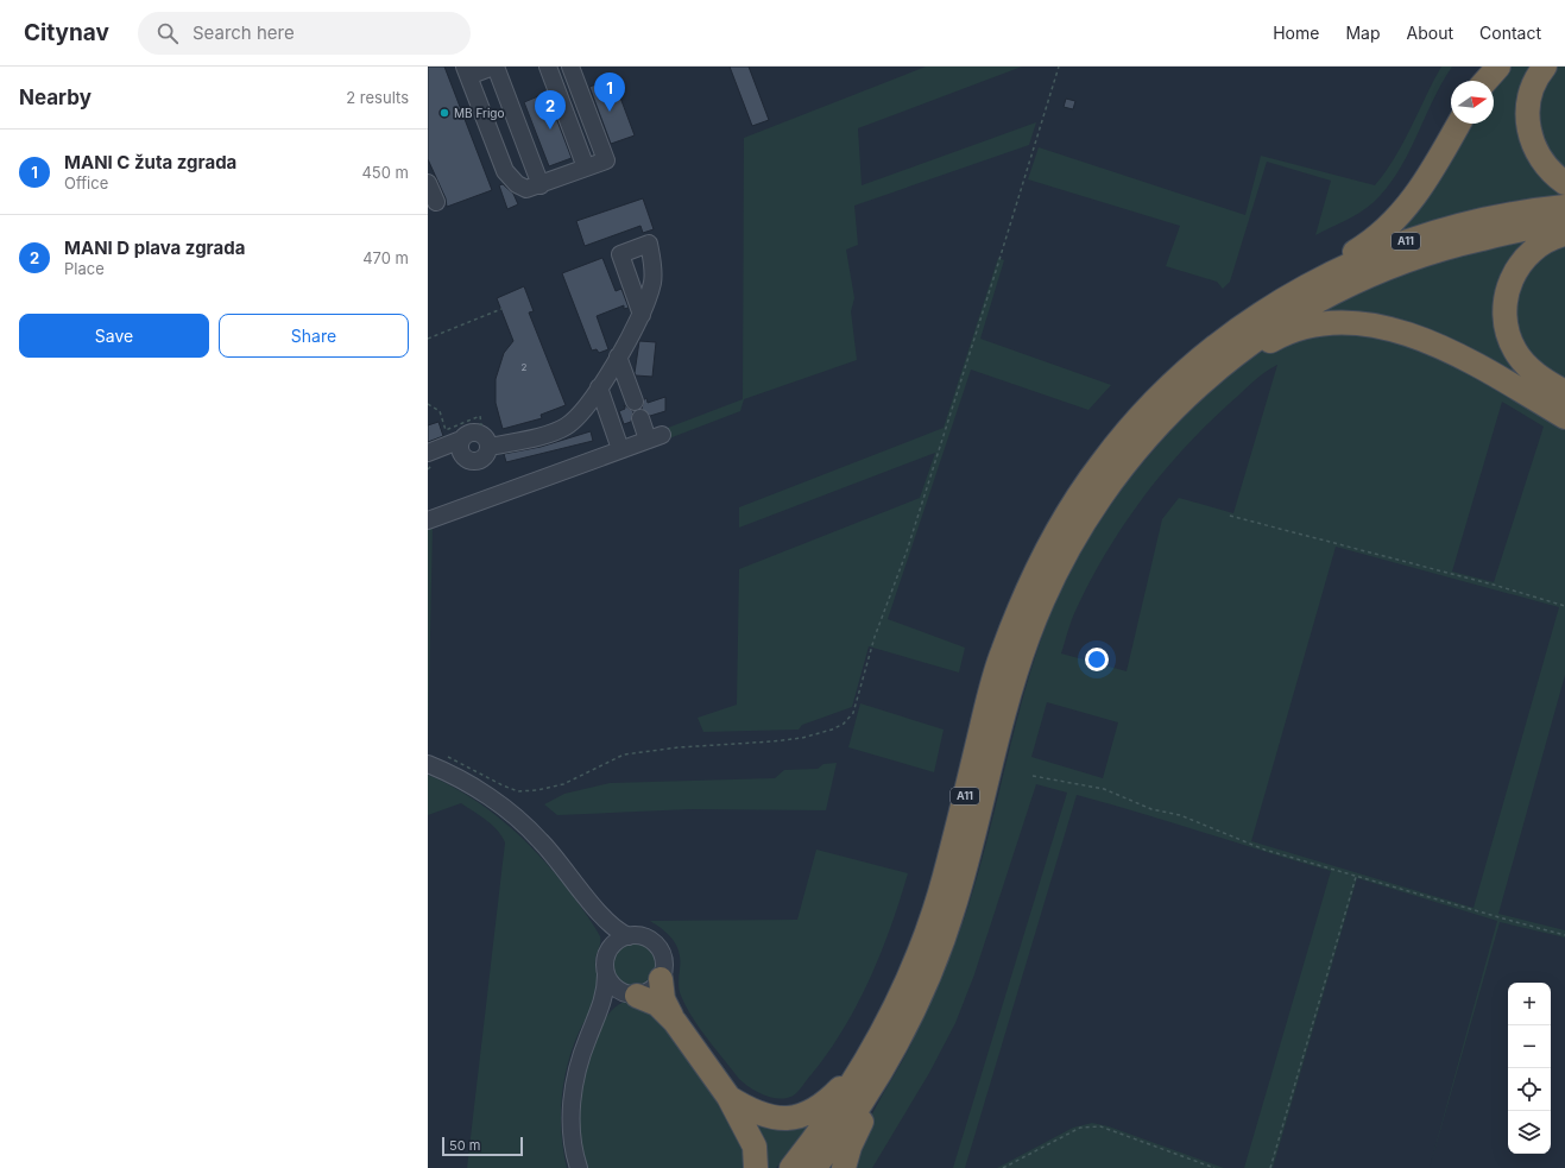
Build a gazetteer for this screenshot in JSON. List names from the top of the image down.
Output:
{
  "streets": {
    "highway": ["A11"]
  },
  "places": ["MB Frigo"],
  "house_numbers": ["2"],
  "scale_bar": "50 m",
  "north": "right",
  "page": {
    "header": "Citynav",
    "search": "Search here",
    "nav": [
      "Home",
      "Map",
      "About",
      "Contact"
    ],
    "heading": ["Nearby", "2 results"],
    "pins": ["1", "2"],
    "list": [
      {
        "mark": "1",
        "name": "MANI C žuta zgrada",
        "note": "Office",
        "value": "450 m"
      },
      {
        "mark": "2",
        "name": "MANI D plava zgrada",
        "note": "Place",
        "value": "470 m"
      }
    ],
    "buttons": ["Save", "Share"],
    "map_buttons": ["+", "−"],
    "scale": "50 m"
  }
}
